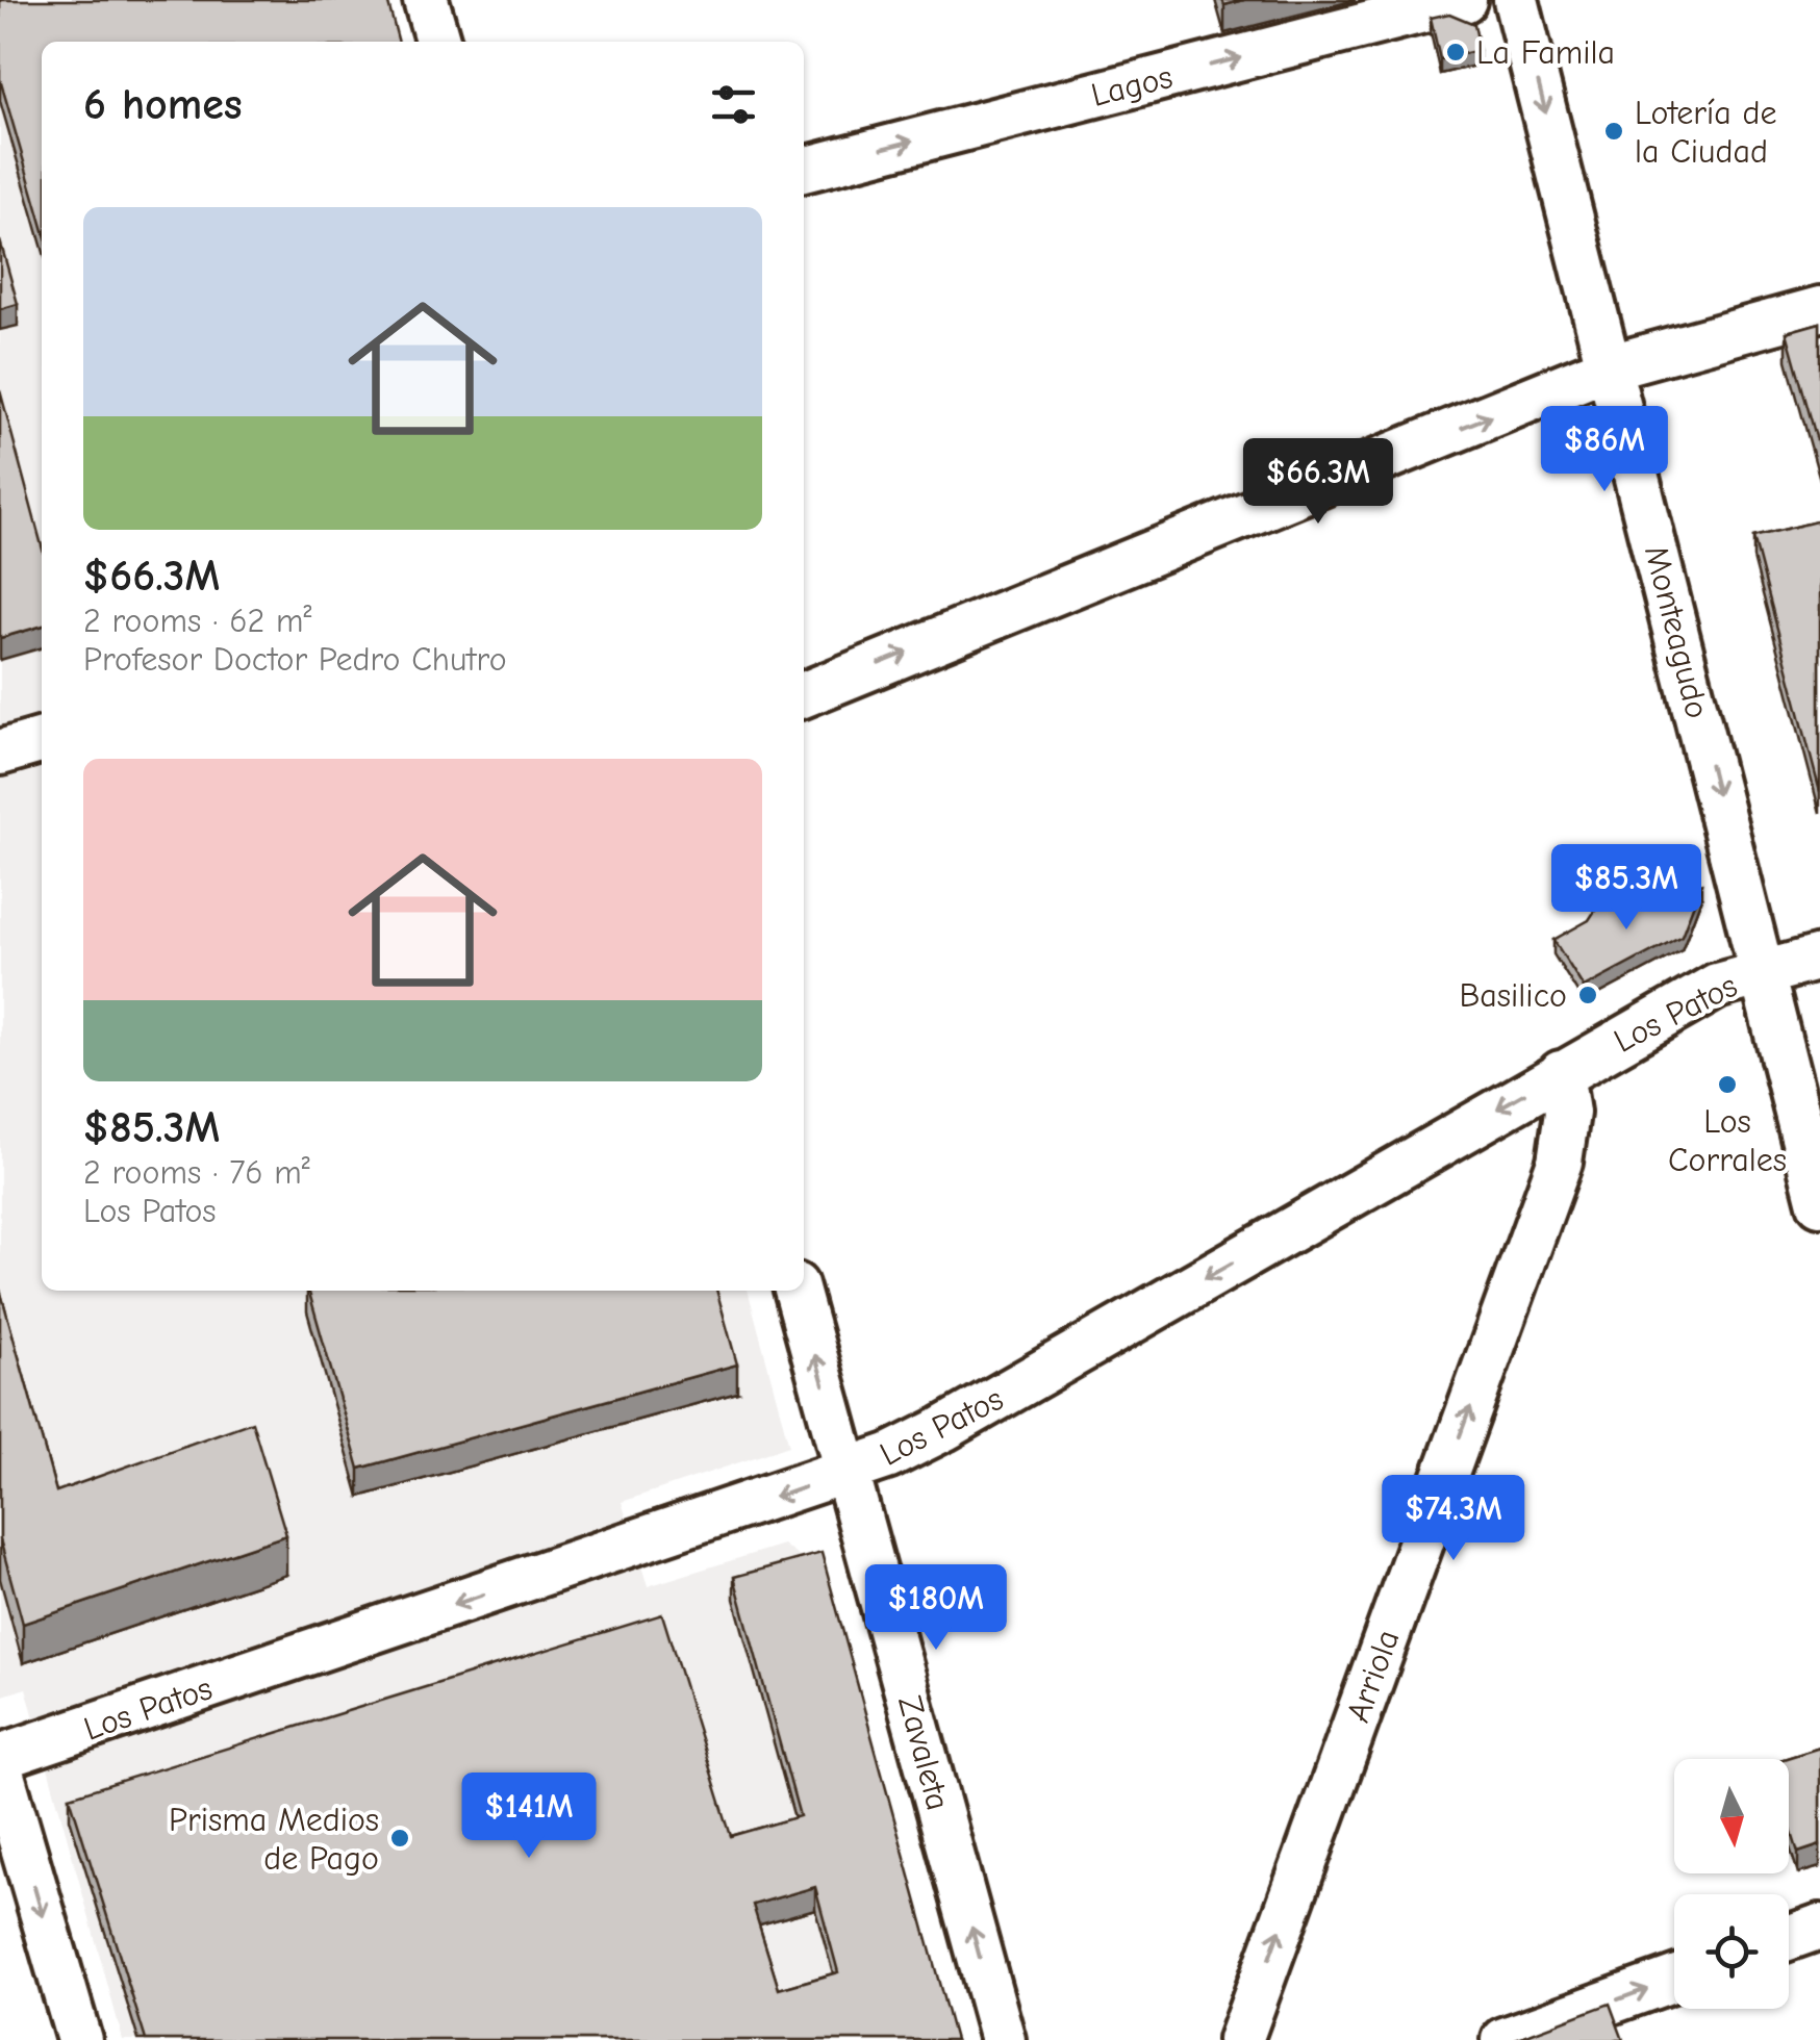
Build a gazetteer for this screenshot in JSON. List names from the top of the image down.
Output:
{
  "streets": {
    "street": [
      "Lagos",
      "Monteagudo",
      "Los Patos",
      "Arriola",
      "Zavaleta"
    ]
  },
  "crossings": [
    ["Monteagudo", "Los Patos"],
    ["Los Patos", "Arriola"],
    ["Los Patos", "Zavaleta"]
  ],
  "one_way": [
    "Lagos",
    "Monteagudo",
    "Los Patos",
    "Arriola",
    "Zavaleta"
  ],
  "places": [
    "La Famila",
    "Lotería de la Ciudad",
    "Basilico",
    "Los Corrales",
    "Prisma Medios de Pago"
  ],
  "north": "bottom",
  "page": {
    "heading": "6 homes",
    "list": [
      {
        "name": "$66.3M",
        "note": "2 rooms · 62 m² · Profesor Doctor Pedro Chutro"
      },
      {
        "name": "$85.3M",
        "note": "2 rooms · 76 m² · Los Patos"
      }
    ],
    "price": [
      "$86M",
      "$66.3M",
      "$85.3M",
      "$74.3M",
      "$180M",
      "$141M"
    ]
  }
}
